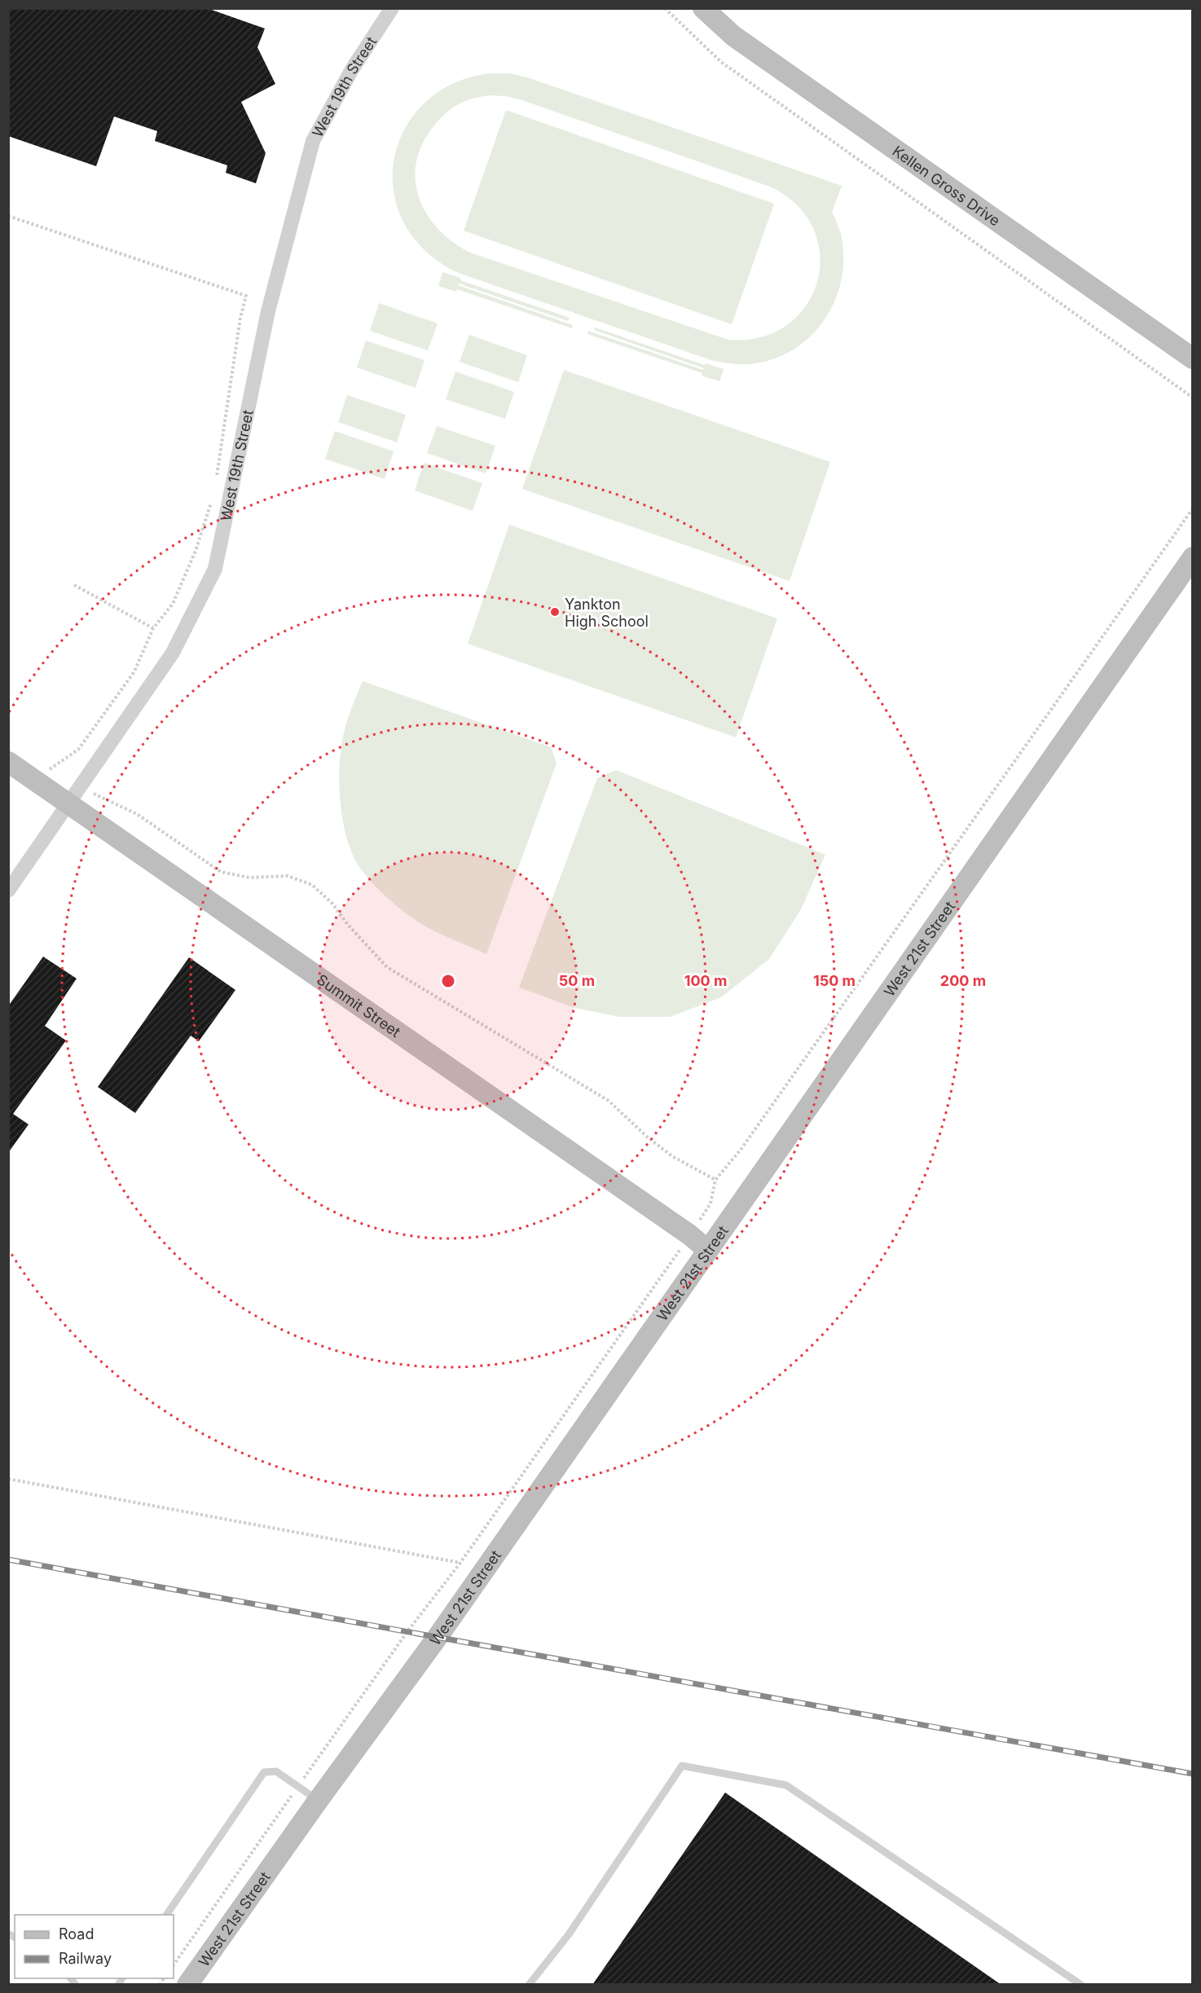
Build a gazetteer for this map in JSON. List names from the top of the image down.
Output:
{
  "streets": {
    "street": [
      "West 19th Street",
      "Kellen Gross Drive",
      "West 21st Street",
      "Summit Street"
    ]
  },
  "crossings": [
    ["West 19th Street", "Summit Street"],
    ["West 21st Street", "Summit Street"]
  ],
  "places": ["Yankton High School"],
  "legend": ["Road", "Railway"],
  "rings": [
    "50 m",
    "100 m",
    "150 m",
    "200 m"
  ]
}
